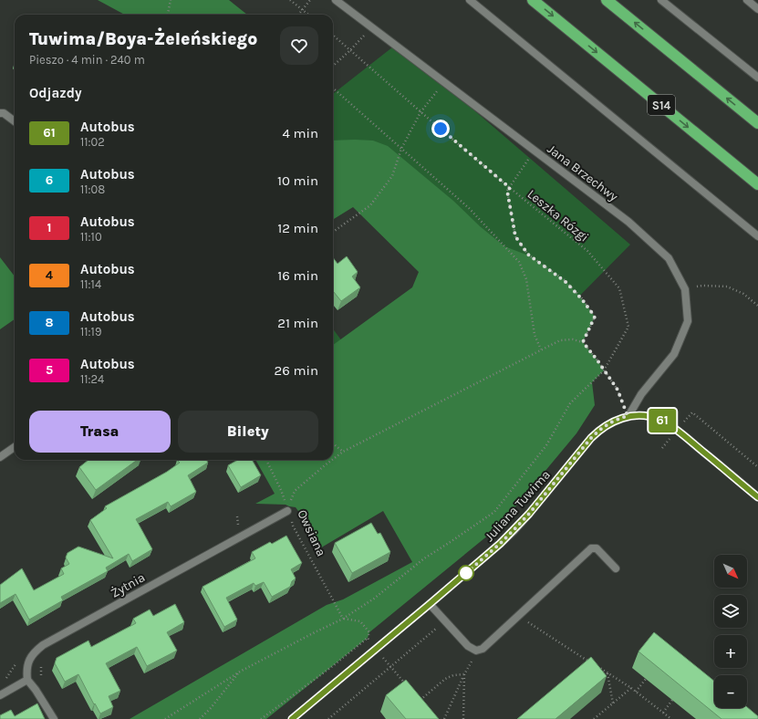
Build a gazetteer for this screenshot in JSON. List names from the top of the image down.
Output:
{
  "streets": {
    "highway": ["S14"],
    "street": ["Jana Brzechwy", "Juliana Tuwima", "Żytnia"],
    "path": ["Leszka Rózgi", "Owsiana"]
  },
  "crossings": [
    ["Jana Brzechwy", "Juliana Tuwima"],
    ["Leszka Rózgi", "Owsiana"],
    ["Owsiana", "Żytnia"]
  ],
  "lines": ["bus line 61"],
  "north": "bottom right",
  "page": {
    "on_map": "61",
    "heading": [
      ["Tuwima/Boya-Żeleńskiego", "Pieszo · 4 min · 240 m"],
      "Odjazdy"
    ],
    "list": [
      {
        "mark": "61",
        "name": "Autobus",
        "note": "11:02",
        "value": "4 min"
      },
      {
        "mark": "6",
        "name": "Autobus",
        "note": "11:08",
        "value": "10 min"
      },
      {
        "mark": "1",
        "name": "Autobus",
        "note": "11:10",
        "value": "12 min"
      },
      {
        "mark": "4",
        "name": "Autobus",
        "note": "11:14",
        "value": "16 min"
      },
      {
        "mark": "8",
        "name": "Autobus",
        "note": "11:19",
        "value": "21 min"
      },
      {
        "mark": "5",
        "name": "Autobus",
        "note": "11:24",
        "value": "26 min"
      }
    ],
    "buttons": ["Trasa", "Bilety"],
    "map_buttons": ["+", "−"]
  }
}
